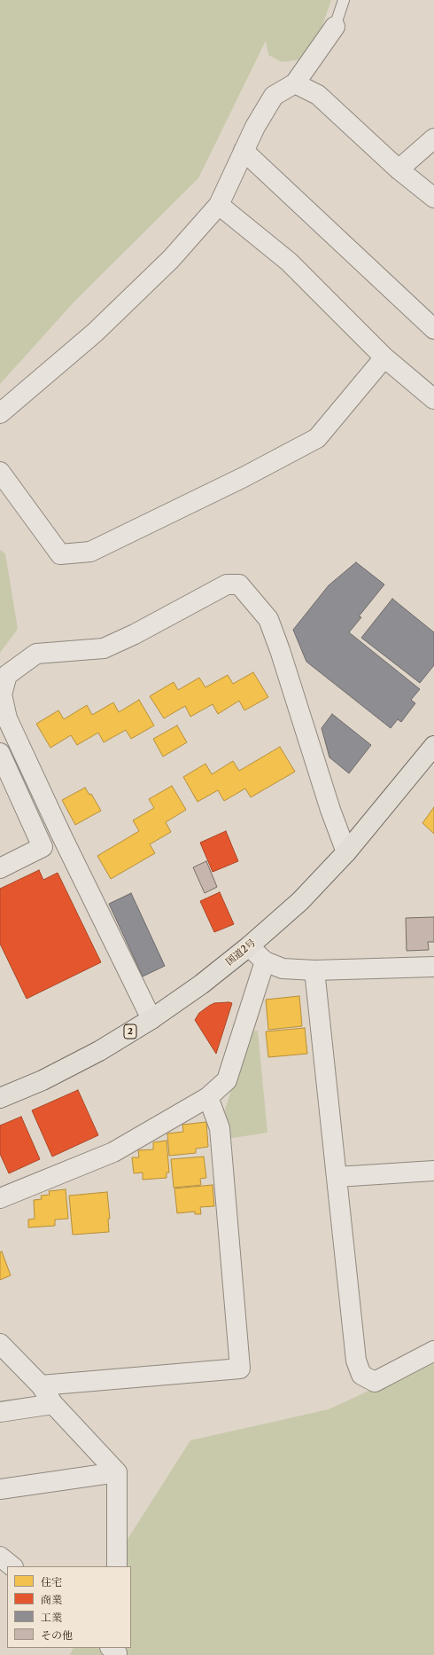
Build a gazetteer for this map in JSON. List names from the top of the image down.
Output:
{
  "streets": {
    "highway": ["国道2号", "2"]
  },
  "legend": [
    "住宅",
    "商業",
    "工業",
    "その他"
  ]
}
